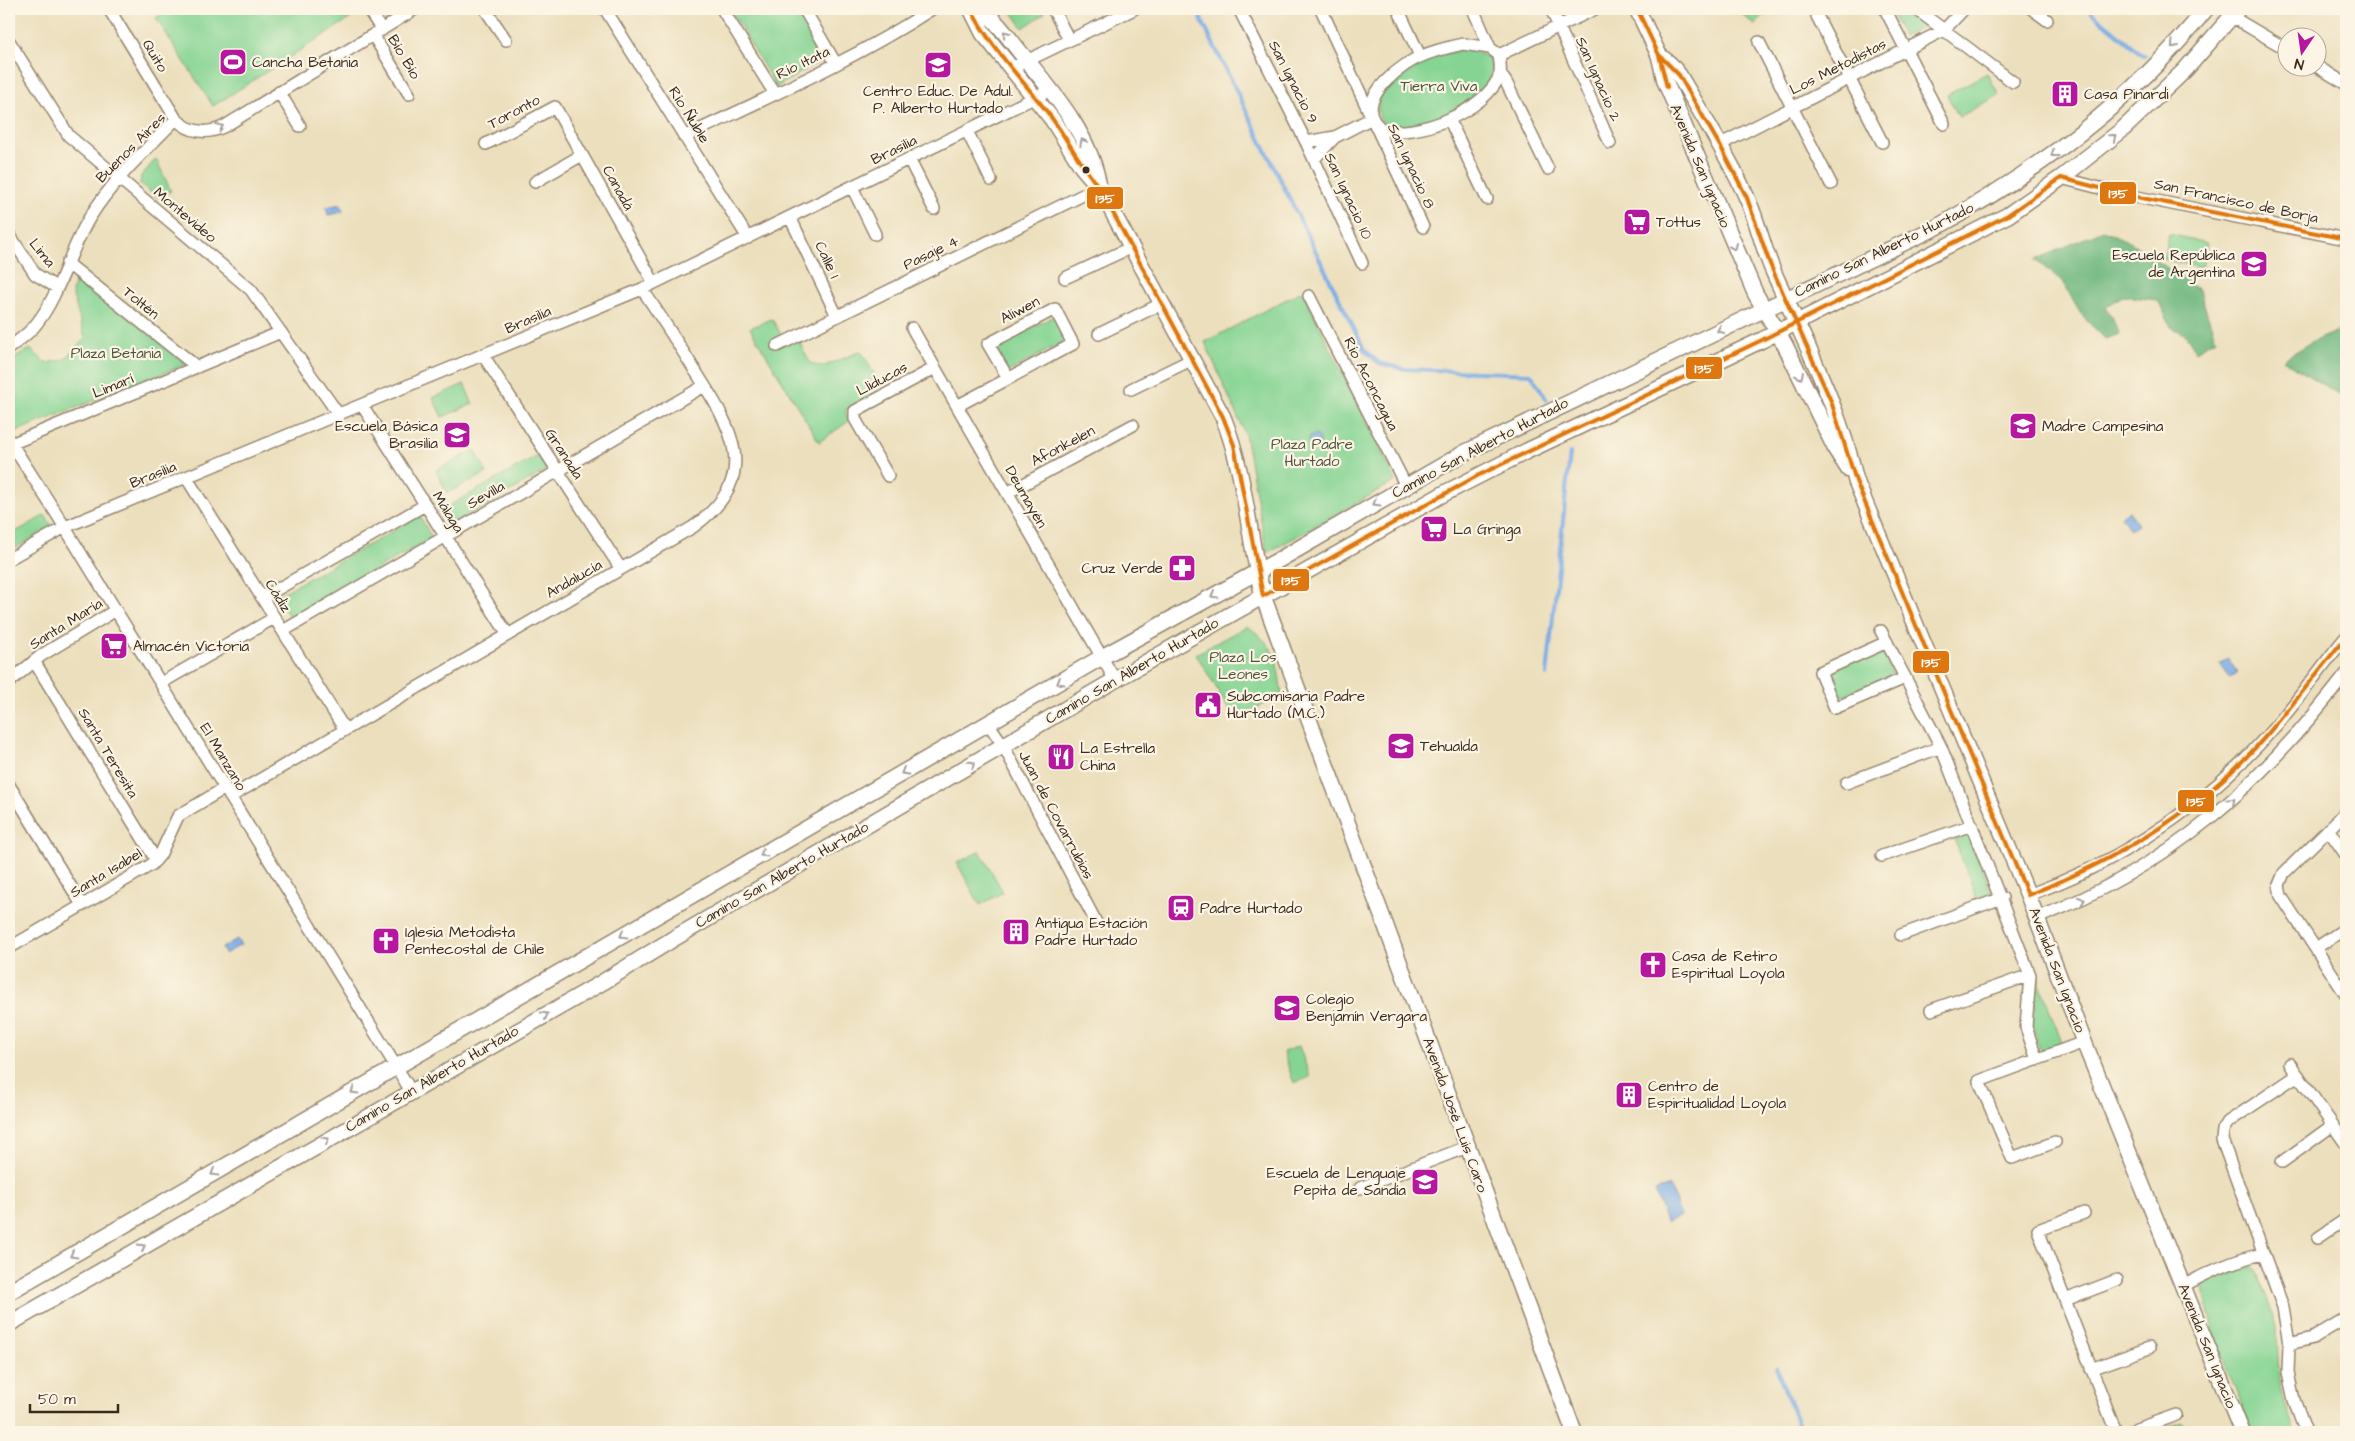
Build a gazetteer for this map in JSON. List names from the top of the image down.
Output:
{
  "streets": {
    "main road": ["Avenida San Ignacio", "Camino San Alberto Hurtado", "Avenida José Luis Caro"],
    "street": [
      "Quito",
      "Bío Bío",
      "Río Itata",
      "Los Metodistas",
      "San Ignacio 2",
      "San Ignacio 9",
      "Toronto",
      "Río Ñuble",
      "Buenos Aires",
      "Brasilia",
      "San Ignacio 8",
      "Canadá",
      "San Ignacio 10",
      "San Francisco de Borja",
      "Montevideo",
      "Lima",
      "Pasaje 4",
      "Calle 1",
      "Toltén",
      "Aliwen",
      "Lliducas",
      "Río Aconcagua",
      "Limarí",
      "Afonkelen",
      "Granada",
      "Sevilla",
      "Deumayén",
      "Málaga",
      "Andalucía",
      "Cádiz",
      "Santa María",
      "Santa Teresita",
      "El Manzano",
      "Juan de Covarrubias",
      "Santa Isabel"
    ]
  },
  "crossings": [
    ["Quito", "Buenos Aires"],
    ["Bío Bío", "Buenos Aires"],
    ["Río Itata", "Río Ñuble"],
    ["Los Metodistas", "Avenida San Ignacio"],
    ["San Ignacio 9", "San Ignacio 10"],
    ["Toronto", "Canadá"],
    ["Río Ñuble", "Brasilia"],
    ["Buenos Aires", "Montevideo"],
    ["Buenos Aires", "Lima"],
    ["Buenos Aires", "Toltén"],
    ["Brasilia", "Canadá"],
    ["Brasilia", "Montevideo"],
    ["Brasilia", "Calle 1"],
    ["Brasilia", "Granada"],
    ["Brasilia", "Málaga"],
    ["Brasilia", "Andalucía"],
    ["Brasilia", "Cádiz"],
    ["Brasilia", "El Manzano"],
    ["Avenida San Ignacio", "Camino San Alberto Hurtado"],
    ["San Francisco de Borja", "Camino San Alberto Hurtado"],
    ["Montevideo", "Limarí"],
    ["Camino San Alberto Hurtado", "Río Aconcagua"],
    ["Camino San Alberto Hurtado", "Deumayén"],
    ["Camino San Alberto Hurtado", "El Manzano"],
    ["Camino San Alberto Hurtado", "Juan de Covarrubias"],
    ["Camino San Alberto Hurtado", "Avenida José Luis Caro"],
    ["Pasaje 4", "Calle 1"],
    ["Pasaje 4", "Avenida José Luis Caro"],
    ["Toltén", "Limarí"],
    ["Aliwen", "Deumayén"],
    ["Lliducas", "Deumayén"],
    ["Limarí", "El Manzano"],
    ["Afonkelen", "Deumayén"],
    ["Granada", "Sevilla"],
    ["Granada", "Andalucía"],
    ["Sevilla", "Málaga"],
    ["Sevilla", "Andalucía"],
    ["Sevilla", "Cádiz"],
    ["Málaga", "Andalucía"],
    ["Andalucía", "Cádiz"],
    ["Andalucía", "El Manzano"],
    ["Andalucía", "Santa Isabel"],
    ["Santa María", "Santa Teresita"],
    ["Santa María", "El Manzano"],
    ["Santa Teresita", "Santa Isabel"],
    ["El Manzano", "Santa Isabel"]
  ],
  "parks": [
    "Tierra Viva",
    "Plaza Betania",
    "Plaza Padre Hurtado",
    "Plaza Los Leones"
  ],
  "places": {
    "sports": ["Cancha Betania"],
    "school or university": [
      "Centro Educ. De Adul. P. Alberto Hurtado",
      "Escuela República de Argentina",
      "Madre Campesina",
      "Escuela Básica Brasilia",
      "Tehualda",
      "Colegio Benjamín Vergara",
      "Escuela de Lenguaje Pepita de Sandía"
    ],
    "building": ["Casa Pinardi", "Antigua Estación Padre Hurtado", "Centro de Espiritualidad Loyola"],
    "supermarket": ["Tottus", "La Gringa", "Almacén Victoria"],
    "pharmacy": ["Cruz Verde"],
    "public building": ["Subcomisaria Padre Hurtado (M.C.)"],
    "restaurant": ["La Estrella China"],
    "station": ["Padre Hurtado"],
    "church": ["Iglesia Metodista Pentecostal de Chile", "Casa de Retiro Espiritual Loyola"]
  },
  "lines": ["transit line I35"],
  "scale_bar": "50 m",
  "north": "bottom"
}
